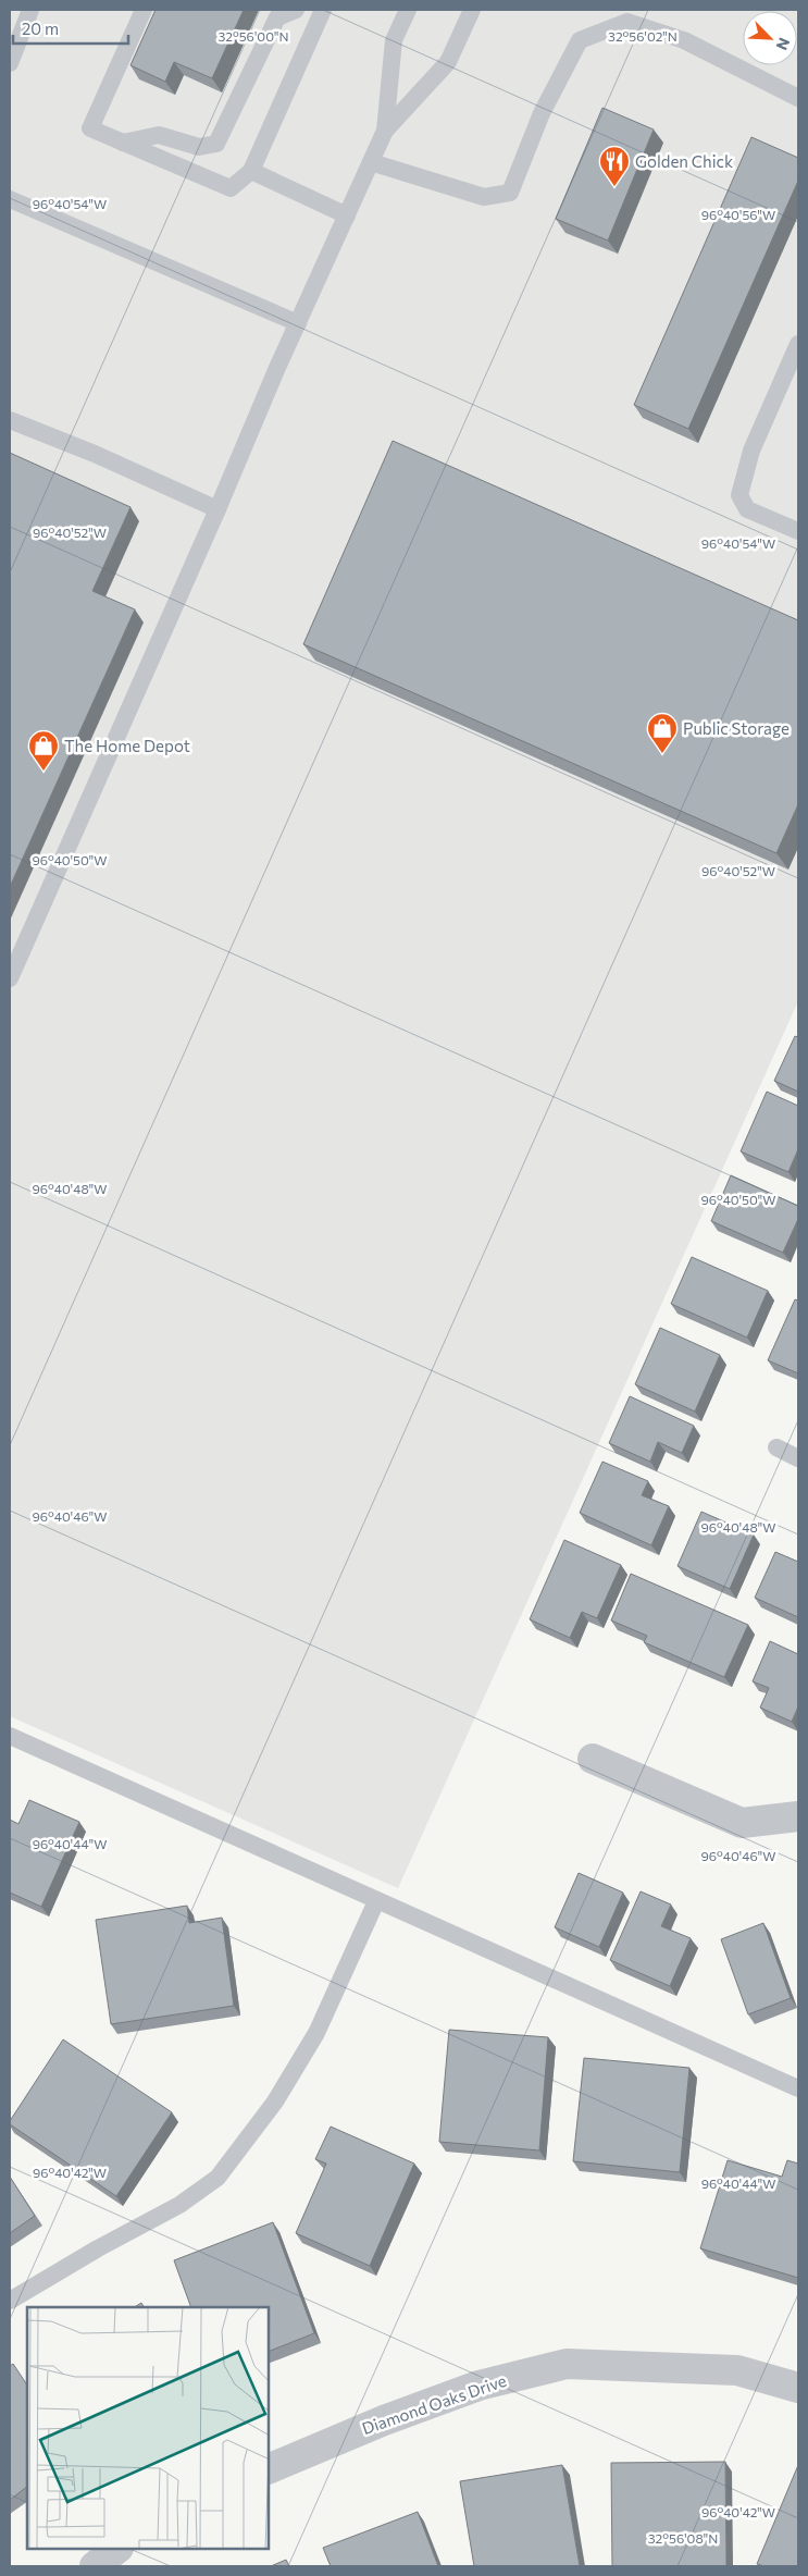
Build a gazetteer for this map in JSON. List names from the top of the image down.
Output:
{
  "streets": {
    "street": ["Diamond Oaks Drive"]
  },
  "places": {
    "restaurant": ["Golden Chick"],
    "shop": ["Public Storage", "The Home Depot"]
  },
  "scale_bar": "20 m",
  "north": "bottom right",
  "coordinates": [
    "32°56'00\"N",
    "32°56'02\"N",
    "96°40'54\"W",
    "96°40'56\"W",
    "96°40'52\"W",
    "96°40'50\"W",
    "96°40'48\"W",
    "96°40'46\"W",
    "96°40'44\"W",
    "96°40'42\"W",
    "32°56'08\"N"
  ]
}
